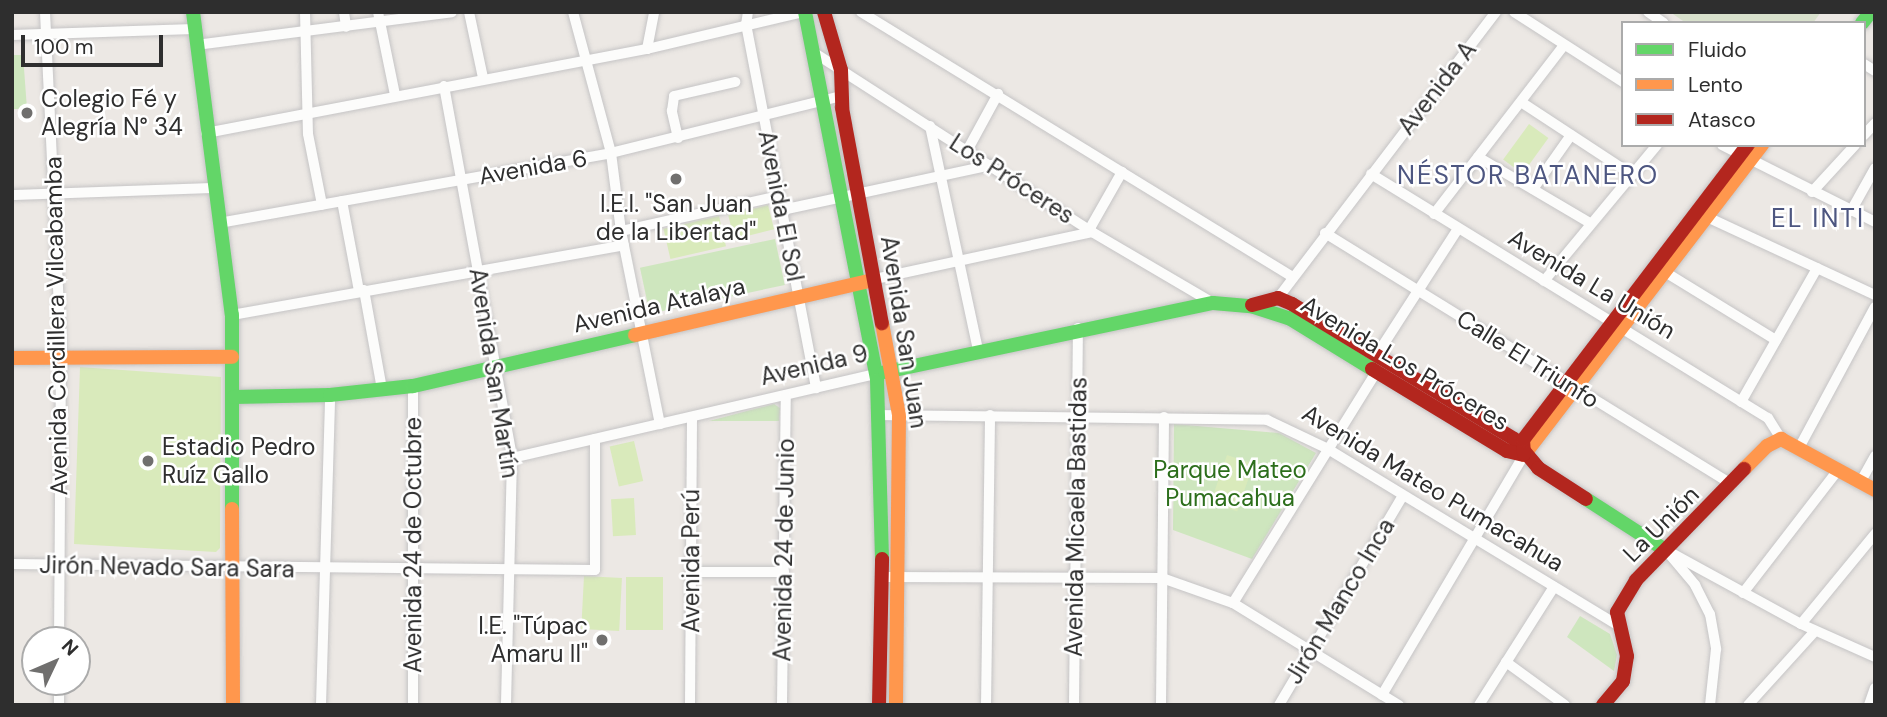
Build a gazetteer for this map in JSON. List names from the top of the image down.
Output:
{
  "streets": {
    "street": [
      "Avenida A",
      "Avenida 6",
      "Los Próceres",
      "Avenida El Sol",
      "Avenida La Unión",
      "Avenida Atalaya",
      "Avenida Cordillera Vilcabamba",
      "Avenida San Juan",
      "Calle El Triunfo",
      "Avenida Los Próceres",
      "Avenida 9",
      "Avenida San Martín",
      "Avenida Mateo Pumacahua",
      "Avenida Micaela Bastidas",
      "La Unión",
      "Avenida 24 de Octubre",
      "Avenida 24 de Junio",
      "Avenida Perú",
      "Jirón Nevado Sara Sara",
      "Jirón Manco Inca"
    ]
  },
  "crossings": [
    ["Avenida A", "Avenida La Unión"],
    ["Avenida A", "Calle El Triunfo"],
    ["Avenida A", "Avenida Los Próceres"],
    ["Avenida 6", "Avenida El Sol"],
    ["Avenida 6", "Avenida San Juan"],
    ["Avenida 6", "Avenida San Martín"],
    ["Los Próceres", "Avenida Atalaya"],
    ["Los Próceres", "Avenida San Juan"],
    ["Los Próceres", "Avenida 9"],
    ["Avenida El Sol", "Avenida Atalaya"],
    ["Avenida El Sol", "Avenida 9"],
    ["Avenida La Unión", "La Unión"],
    ["Avenida Atalaya", "Avenida San Juan"],
    ["Avenida Atalaya", "Avenida San Martín"],
    ["Avenida Atalaya", "Avenida 24 de Octubre"],
    ["Avenida Cordillera Vilcabamba", "Jirón Nevado Sara Sara"],
    ["Avenida San Juan", "Avenida 9"],
    ["Avenida San Juan", "Avenida Mateo Pumacahua"],
    ["Calle El Triunfo", "La Unión"],
    ["Avenida Los Próceres", "Avenida 9"],
    ["Avenida Los Próceres", "La Unión"],
    ["Avenida 9", "Avenida San Martín"],
    ["Avenida 9", "Avenida Micaela Bastidas"],
    ["Avenida 9", "Avenida 24 de Junio"],
    ["Avenida 9", "Avenida Perú"],
    ["Avenida 9", "Jirón Nevado Sara Sara"],
    ["Avenida San Martín", "Jirón Nevado Sara Sara"],
    ["Avenida Mateo Pumacahua", "Avenida Micaela Bastidas"],
    ["Avenida Mateo Pumacahua", "La Unión"],
    ["Avenida Mateo Pumacahua", "Jirón Manco Inca"],
    ["Avenida 24 de Octubre", "Jirón Nevado Sara Sara"]
  ],
  "districts": ["NÉSTOR BATANERO", "EL INTI"],
  "parks": ["Parque Mateo Pumacahua"],
  "places": [
    "Colegio Fé y Alegría N° 34",
    "I.E.I. \"San Juan de la Libertad\"",
    "Estadio Pedro Ruíz Gallo",
    "I.E. \"Túpac Amaru II\""
  ],
  "legend": ["Fluido", "Lento", "Atasco"],
  "scale_bar": "100 m",
  "north": "top right"
}
